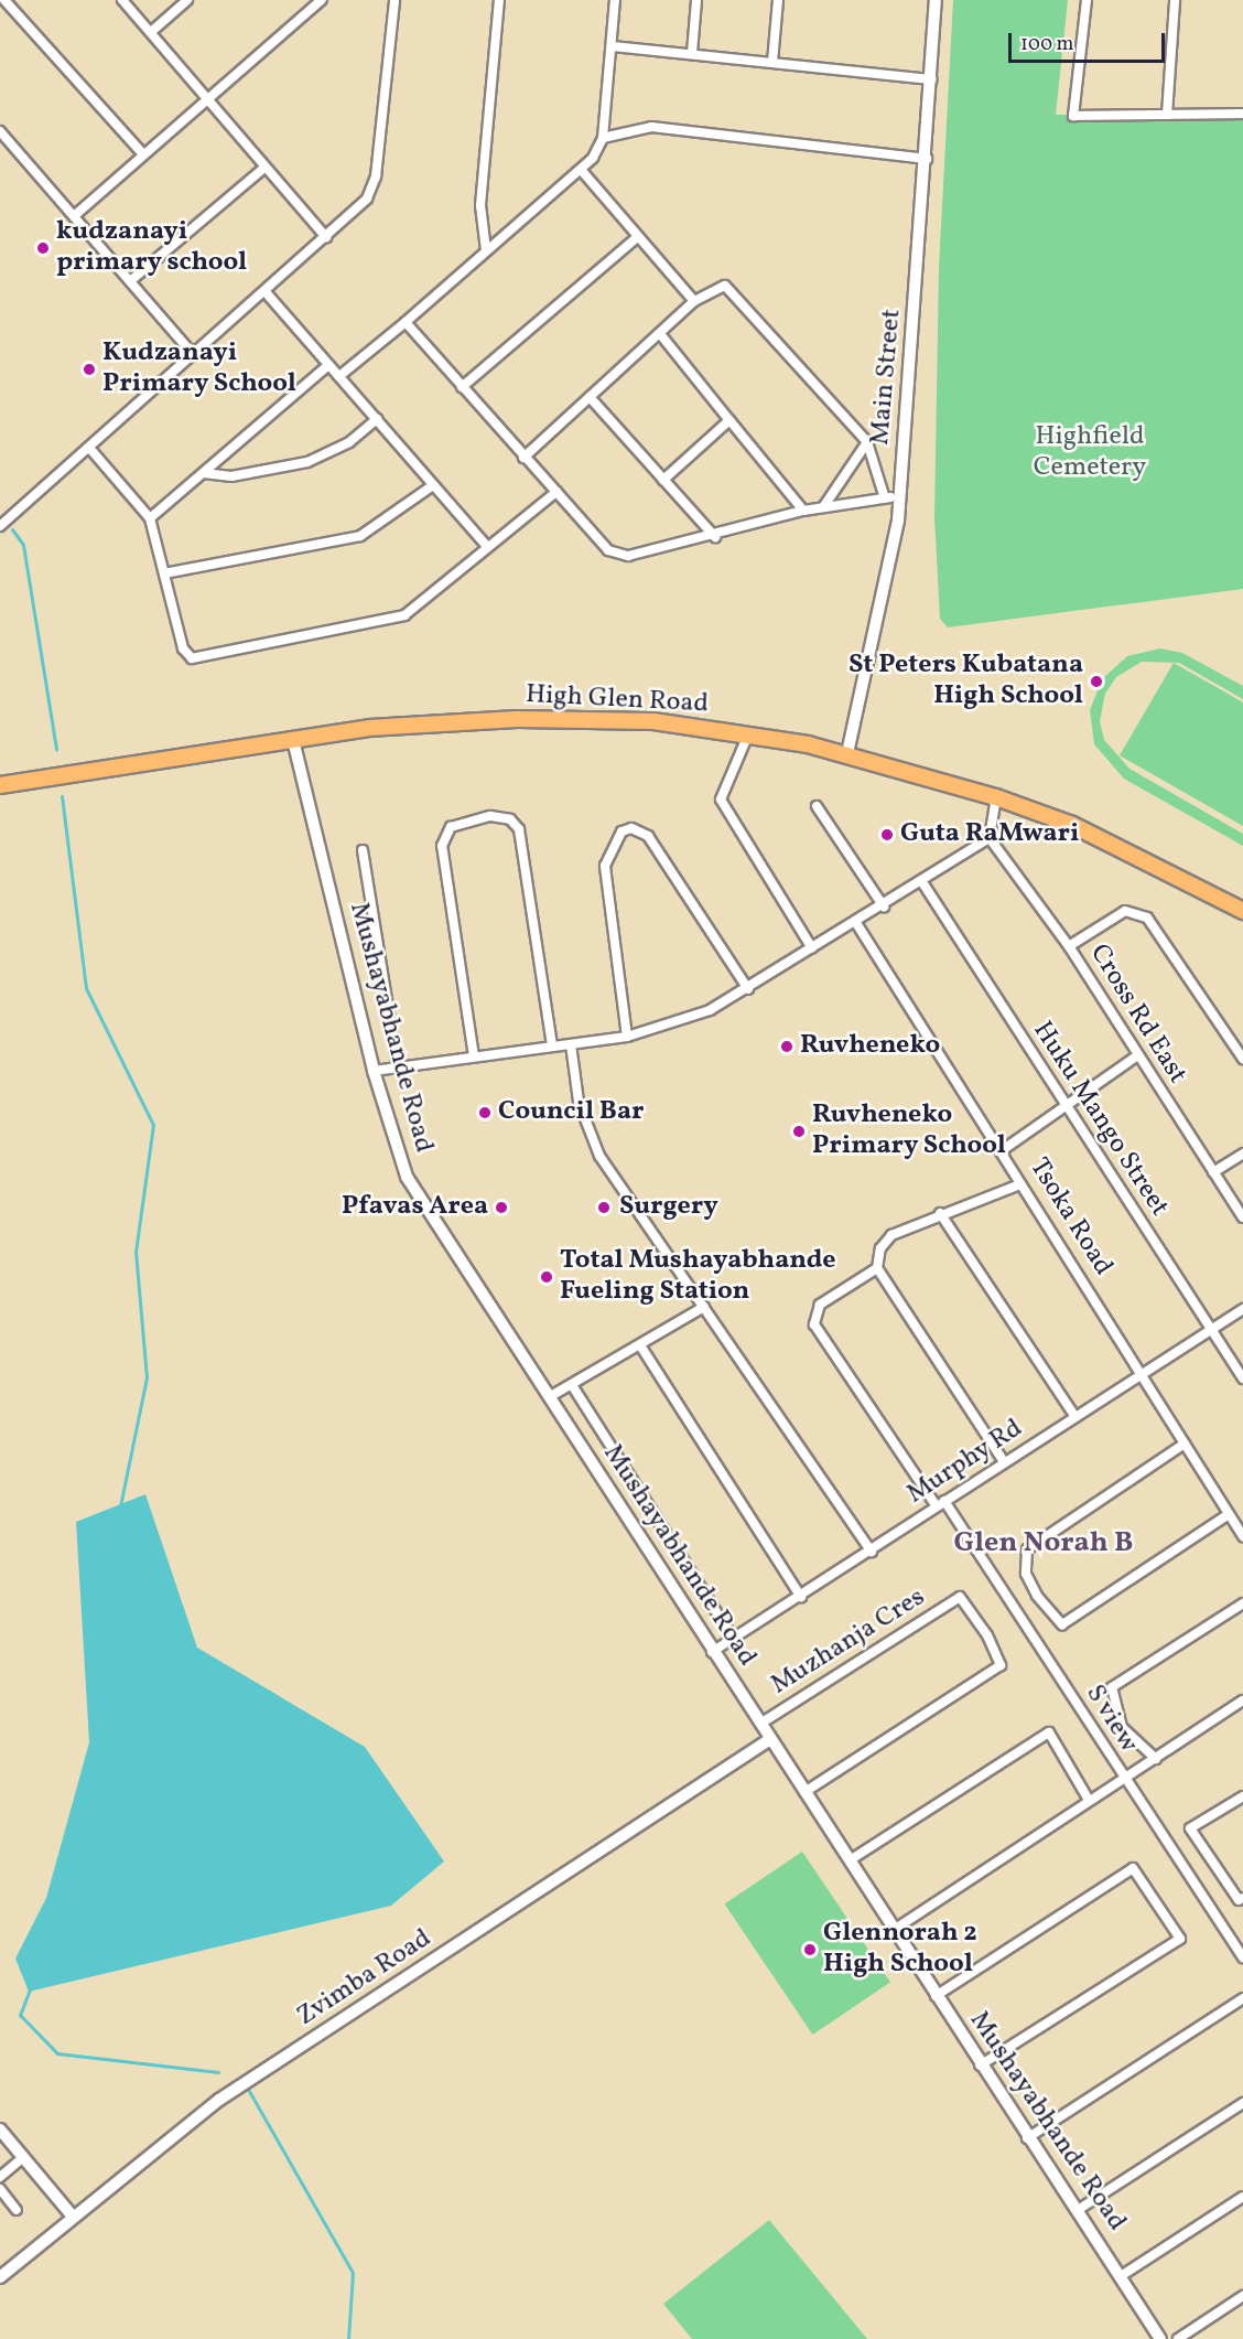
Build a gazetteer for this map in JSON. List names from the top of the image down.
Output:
{
  "streets": {
    "main road": ["High Glen Road"],
    "street": [
      "Main Street",
      "Cross Rd East",
      "Mushayabhande Road",
      "Huku Mango Street",
      "Tsoka Road",
      "Murphy Rd",
      "Muzhanja Cres",
      "S view",
      "Zvimba Road"
    ]
  },
  "crossings": [
    ["Main Street", "High Glen Road"],
    ["High Glen Road", "Mushayabhande Road"],
    ["Mushayabhande Road", "Murphy Rd"],
    ["Mushayabhande Road", "Muzhanja Cres"],
    ["Mushayabhande Road", "Zvimba Road"],
    ["Huku Mango Street", "Murphy Rd"],
    ["Tsoka Road", "Murphy Rd"],
    ["Murphy Rd", "S view"]
  ],
  "districts": ["Glen Norah B"],
  "parks": ["Highfield Cemetery"],
  "places": [
    "kudzanayi primary school",
    "Kudzanayi Primary School",
    "St Peters Kubatana High School",
    "Guta RaMwari",
    "Ruvheneko",
    "Council Bar",
    "Ruvheneko Primary School",
    "Pfavas Area",
    "Surgery",
    "Total Mushayabhande Fueling Station",
    "Glennorah 2 High School"
  ],
  "scale_bar": "100 m"
}
